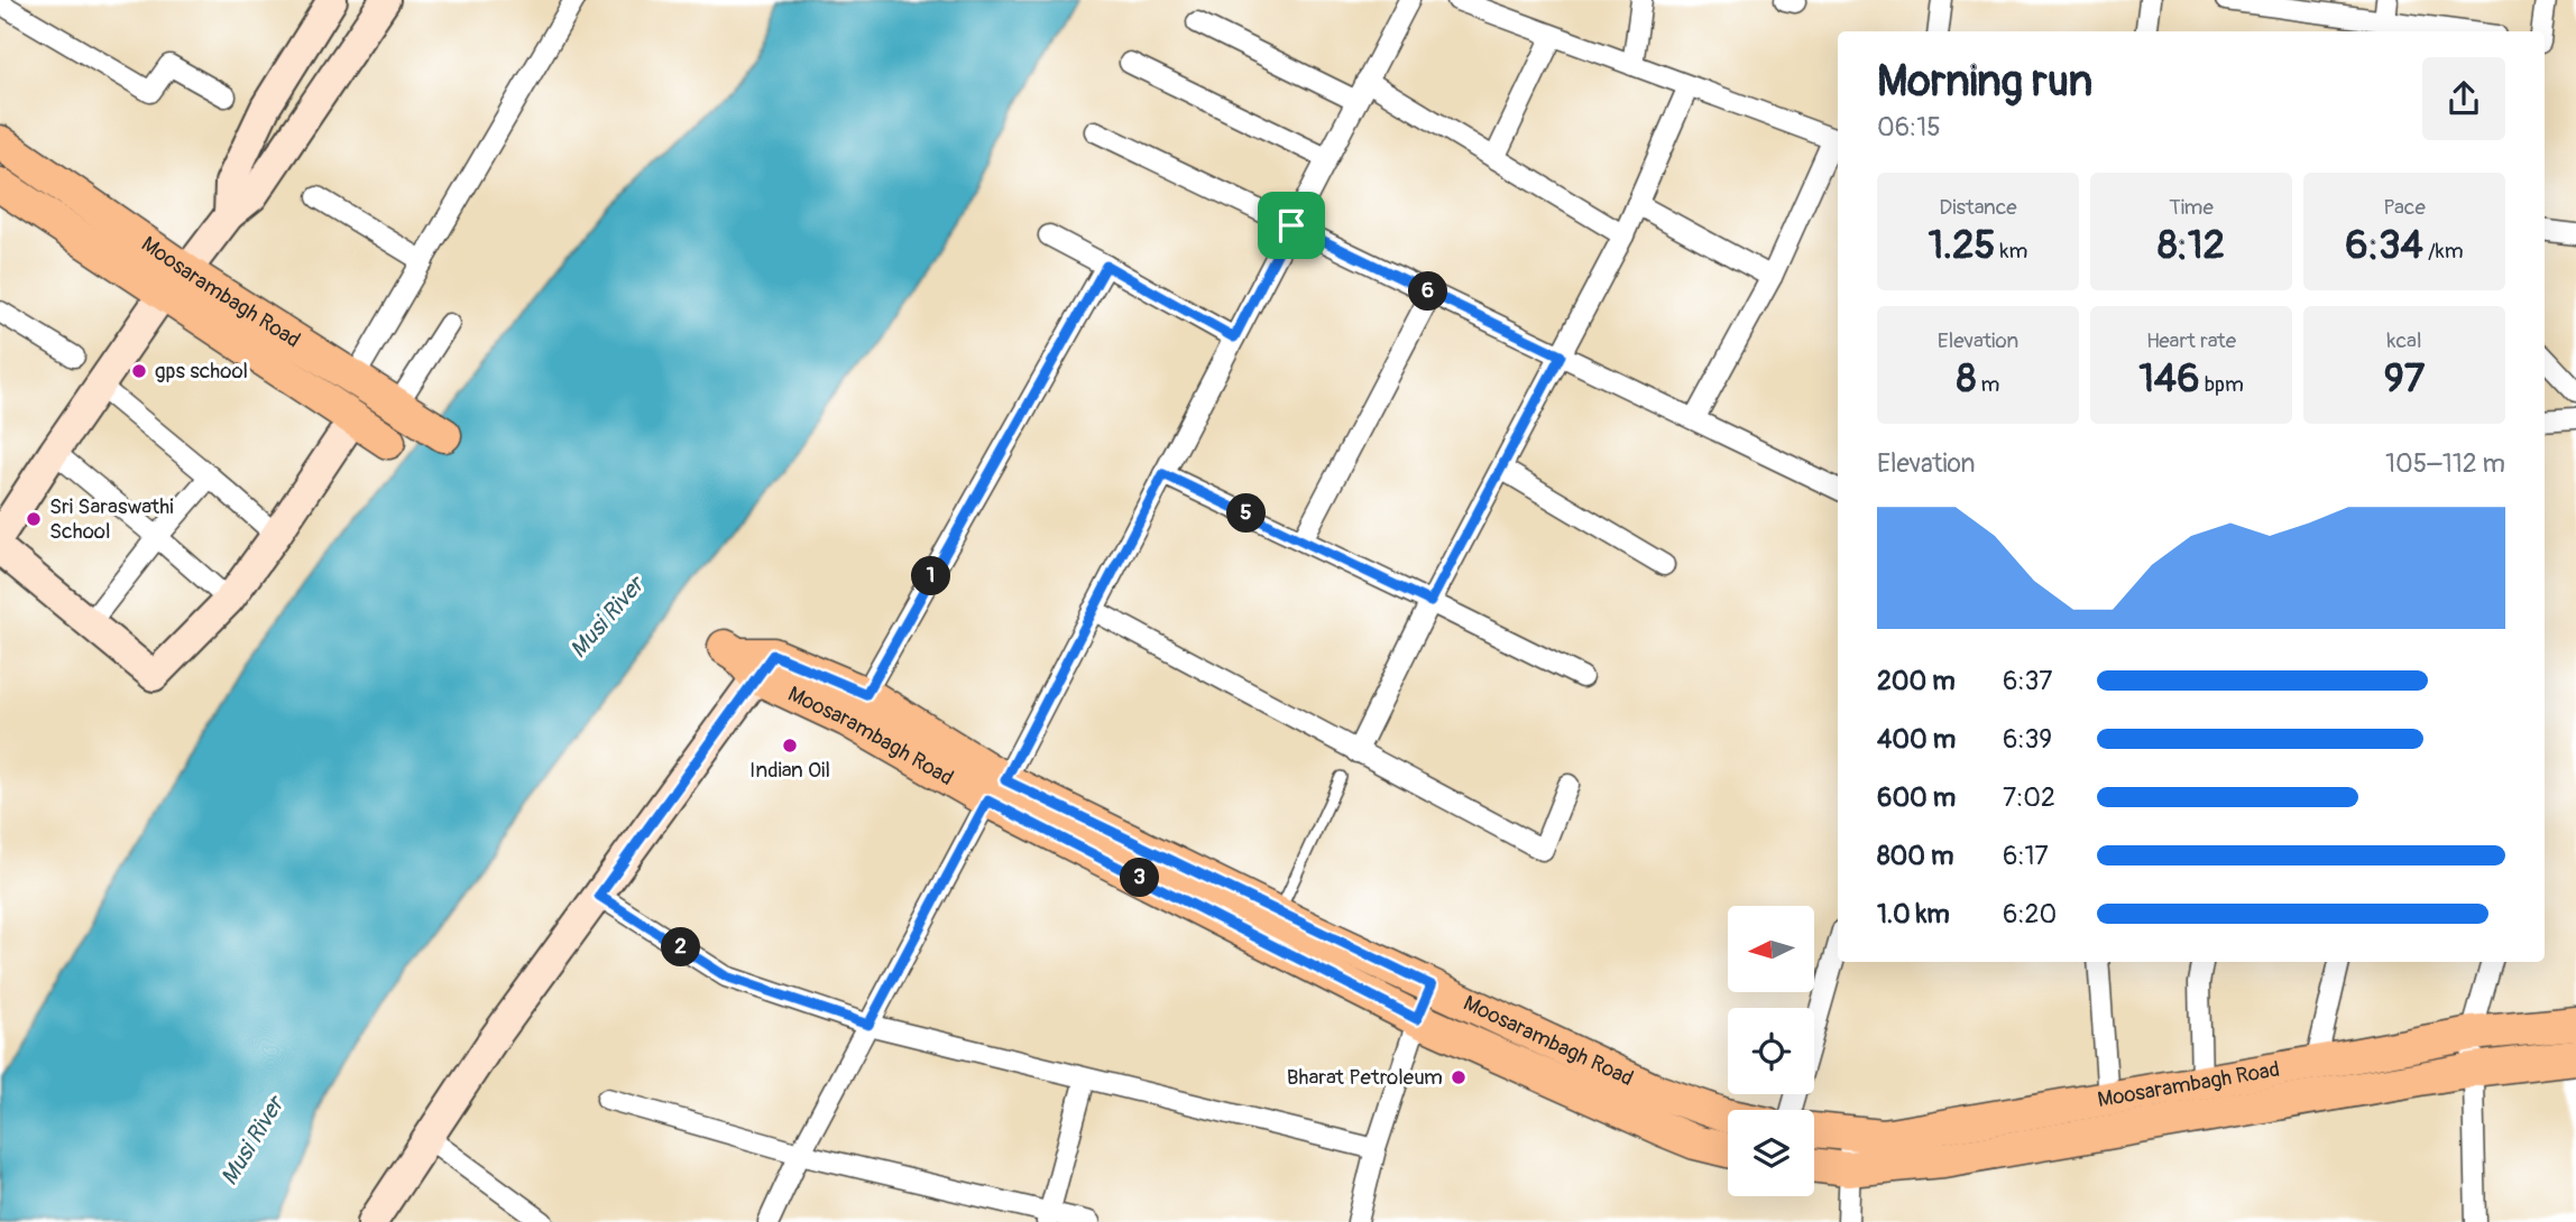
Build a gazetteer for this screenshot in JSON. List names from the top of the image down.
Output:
{
  "streets": {
    "main road": ["Moosarambagh Road"]
  },
  "water": ["Musi River"],
  "places": [
    "gps school",
    "Sri Saraswathi School",
    "Indian Oil",
    "Bharat Petroleum"
  ],
  "north": "left",
  "page": {
    "heading": ["Morning run", "06:15"],
    "stats": [
      ["Distance", "1.25 km"],
      ["Time", "8:12"],
      ["Pace", "6:34 /km"],
      ["Elevation", "8 m"],
      ["Heart rate", "146 bpm"],
      ["kcal", "97"]
    ],
    "pins": [
      "6",
      "5",
      "1",
      "3",
      "2"
    ],
    "chart": ["Elevation", "105–112 m"],
    "list": [
      {
        "name": "200 m",
        "note": "6:37"
      },
      {
        "name": "400 m",
        "note": "6:39"
      },
      {
        "name": "600 m",
        "note": "7:02"
      },
      {
        "name": "800 m",
        "note": "6:17"
      },
      {
        "name": "1.0 km",
        "note": "6:20"
      }
    ]
  }
}
